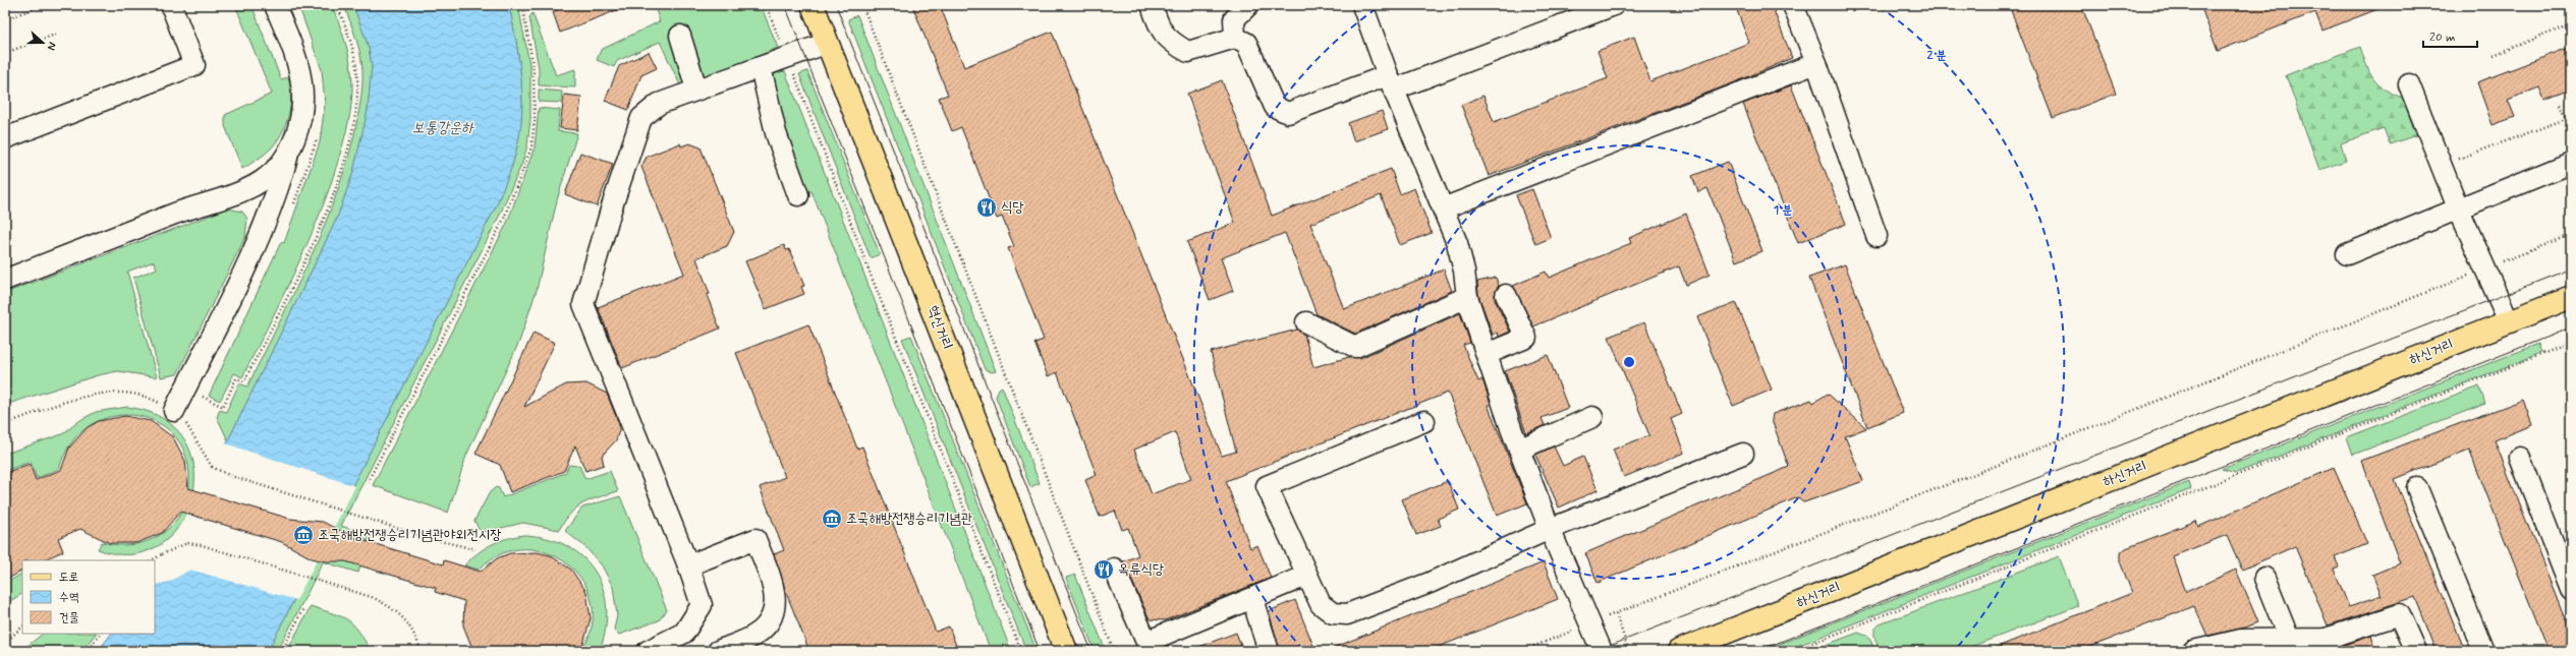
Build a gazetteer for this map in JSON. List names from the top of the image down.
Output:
{
  "streets": {
    "main road": ["혁신거리", "하신거리"]
  },
  "water": ["보통강운하"],
  "places": {
    "restaurant": ["식당", "옥류식당"],
    "museum": ["조국해방전쟁승리기념관", "조국해방전쟁승리기념관야외전시장"]
  },
  "legend": ["도로", "수역", "건물"],
  "scale_bar": "20 m",
  "north": "right",
  "rings": ["2 분", "1 분"]
}
